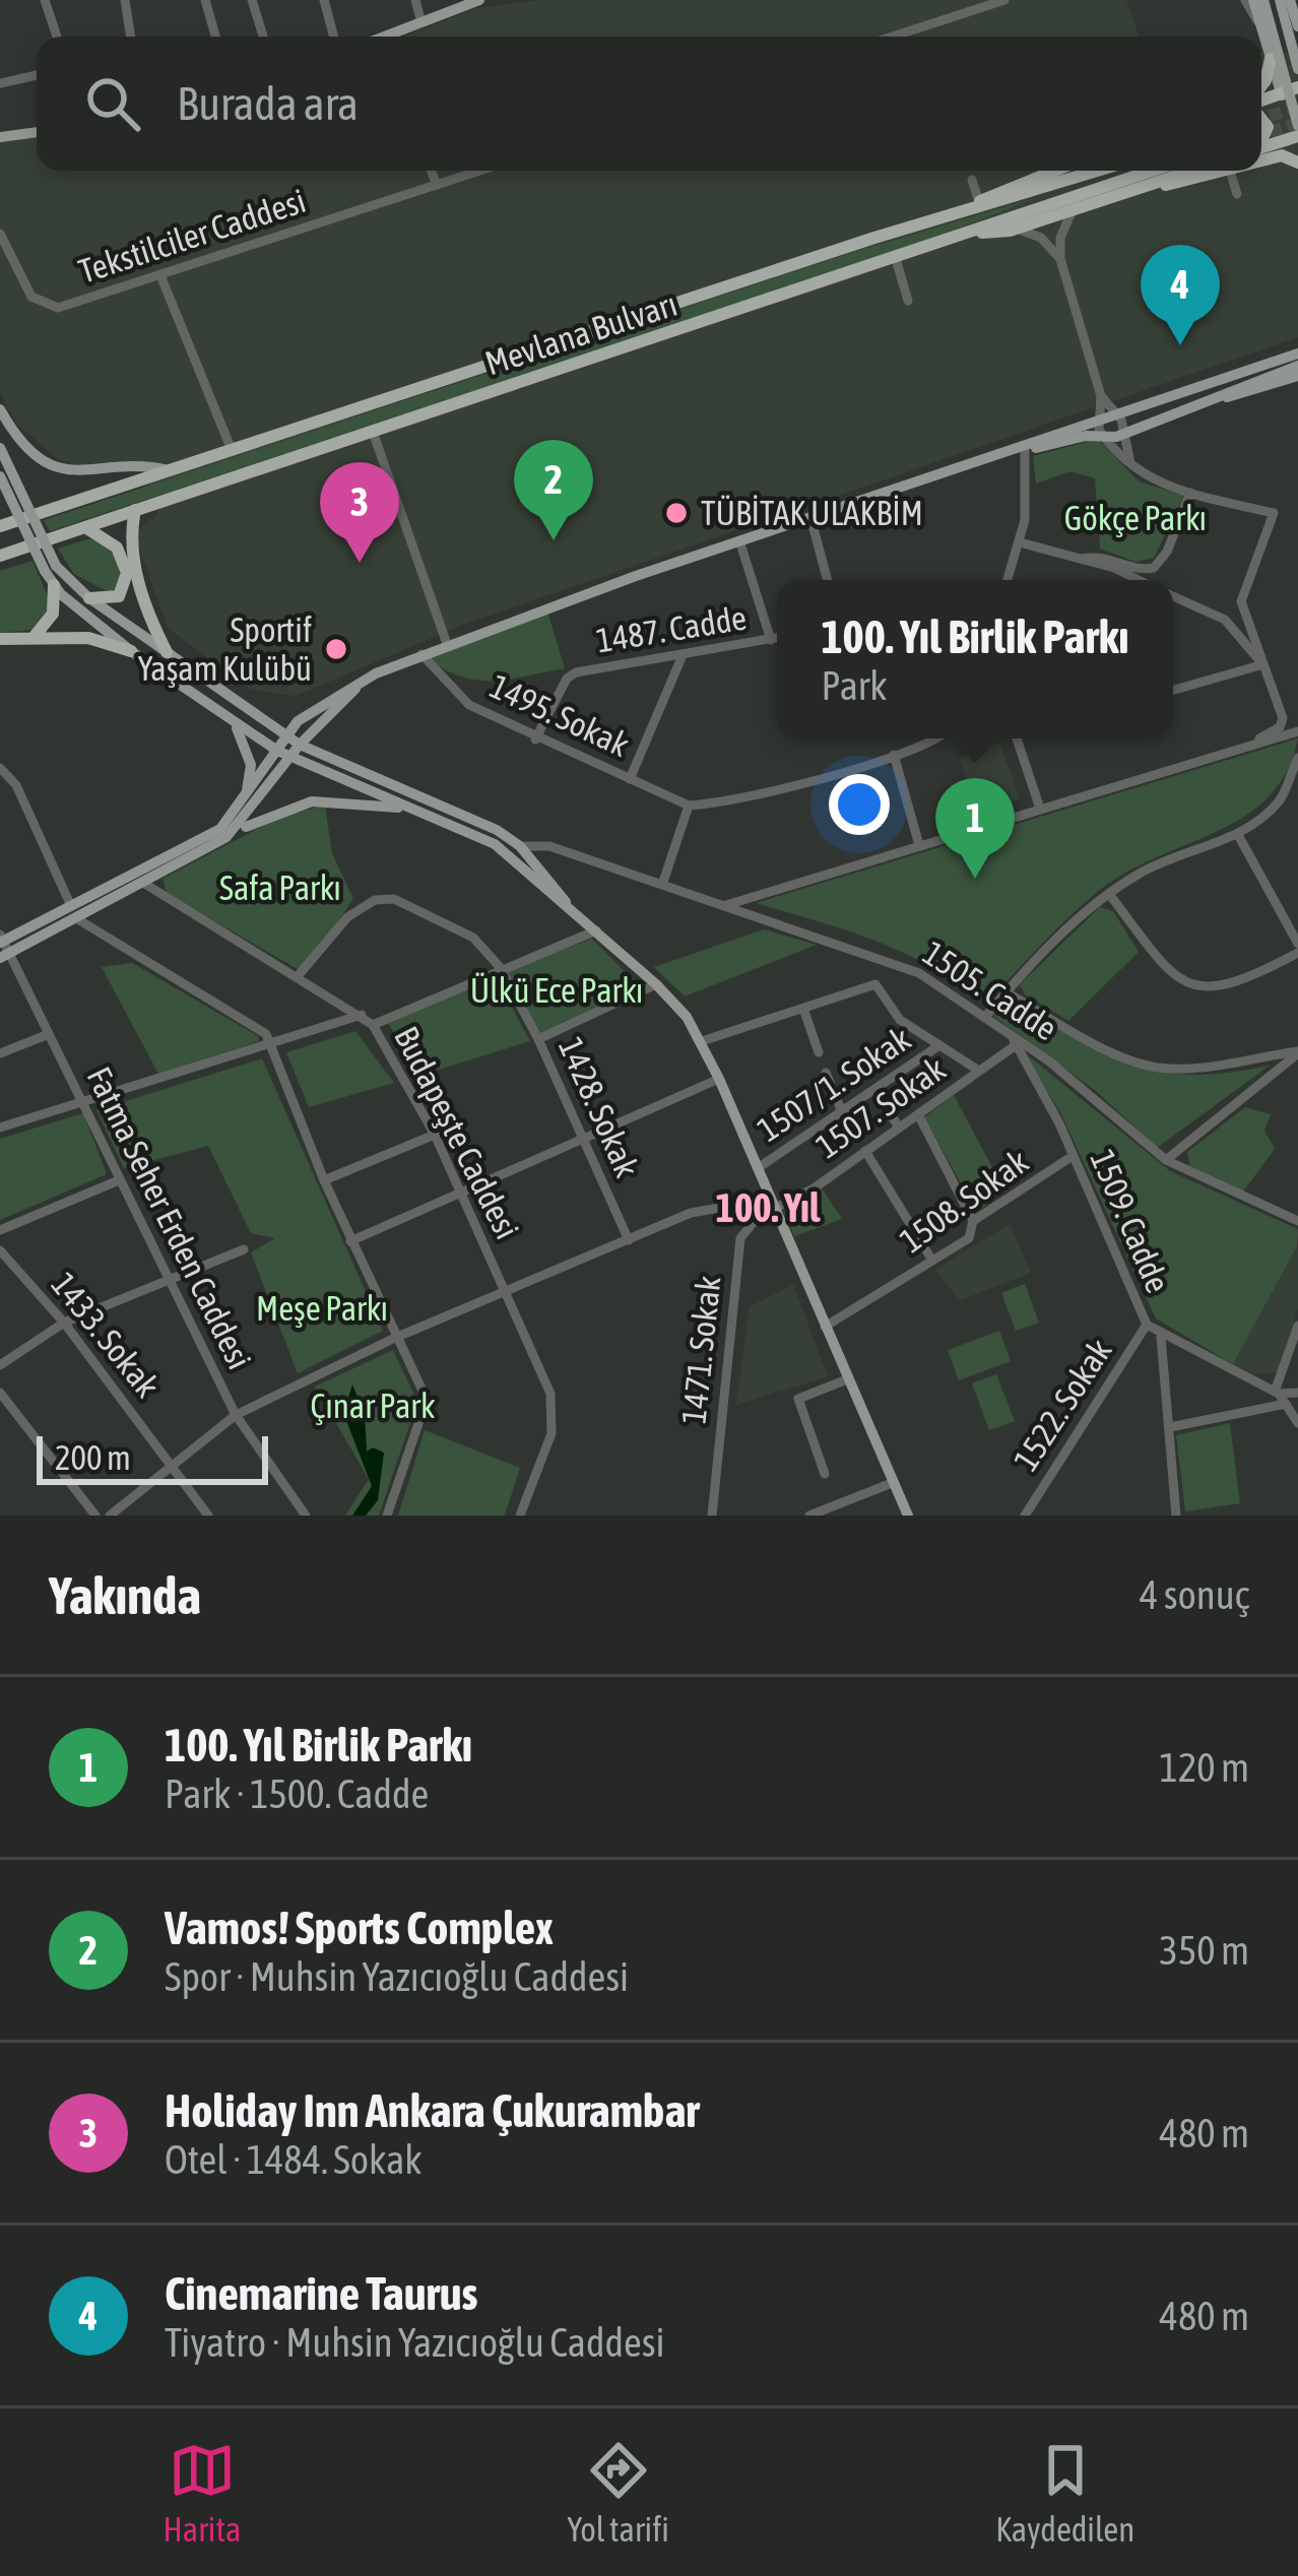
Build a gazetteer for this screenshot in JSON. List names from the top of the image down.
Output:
{
  "streets": {
    "highway": ["Mevlana Bulvarı"],
    "street": [
      "Tekstilciler Caddesi",
      "1487. Cadde",
      "1495. Sokak",
      "1505. Cadde",
      "1507/1. Sokak",
      "1428. Sokak",
      "1507. Sokak",
      "Budapeşte Caddesi",
      "1508. Sokak",
      "Fatma Seher Erden Caddesi",
      "1509. Cadde",
      "1433. Sokak",
      "1471. Sokak",
      "1522. Sokak"
    ]
  },
  "crossings": [
    ["1487. Cadde", "1495. Sokak"],
    ["1505. Cadde", "1507. Sokak"],
    ["1505. Cadde", "1509. Cadde"],
    ["1428. Sokak", "Budapeşte Caddesi"],
    ["1507. Sokak", "1509. Cadde"],
    ["1507. Sokak", "1471. Sokak"],
    ["1508. Sokak", "1509. Cadde"],
    ["1509. Cadde", "1522. Sokak"]
  ],
  "districts": ["100. Yıl"],
  "parks": [
    "Gökçe Parkı",
    "Safa Parkı",
    "Ülkü Ece Parkı",
    "Meşe Parkı",
    "Çınar Park"
  ],
  "places": ["TÜBİTAK ULAKBİM", "Sportif Yaşam Kulübü"],
  "scale_bar": "200 m",
  "page": {
    "search": "Burada ara",
    "pins": [
      "4",
      "2",
      "3",
      "1"
    ],
    "popup": ["100. Yıl Birlik Parkı", "Park"],
    "scale": "200 m",
    "heading": ["Yakında", "4 sonuç"],
    "list": [
      {
        "mark": "1",
        "name": "100. Yıl Birlik Parkı",
        "note": "Park · 1500. Cadde",
        "value": "120 m"
      },
      {
        "mark": "2",
        "name": "Vamos! Sports Complex",
        "note": "Spor · Muhsin Yazıcıoğlu Caddesi",
        "value": "350 m"
      },
      {
        "mark": "3",
        "name": "Holiday Inn Ankara Çukurambar",
        "note": "Otel · 1484. Sokak",
        "value": "480 m"
      },
      {
        "mark": "4",
        "name": "Cinemarine Taurus",
        "note": "Tiyatro · Muhsin Yazıcıoğlu Caddesi",
        "value": "480 m"
      }
    ],
    "nav": ["Harita", "Yol tarifi", "Kaydedilen"]
  }
}
